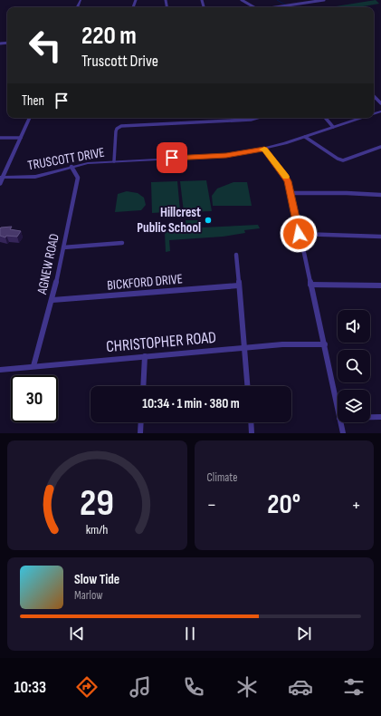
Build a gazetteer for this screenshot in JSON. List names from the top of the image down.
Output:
{
  "streets": {
    "street": [
      "TRUSCOTT DRIVE",
      "AGNEW ROAD",
      "BICKFORD DRIVE",
      "CHRISTOPHER ROAD"
    ]
  },
  "crossings": [
    ["TRUSCOTT DRIVE", "AGNEW ROAD"],
    ["AGNEW ROAD", "BICKFORD DRIVE"],
    ["AGNEW ROAD", "CHRISTOPHER ROAD"]
  ],
  "places": ["Hillcrest Public School"],
  "page": {
    "turn": ["220 m", "Truscott Drive"],
    "then": "Then",
    "limit": "30",
    "trip": "10:34 · 1 min · 380 m",
    "tile": "Climate",
    "heat": ["−", "20°", "+"],
    "song": ["Slow Tide", "Marlow"],
    "tabs": "10:33",
    "gauge": ["29", "km/h"]
  }
}
